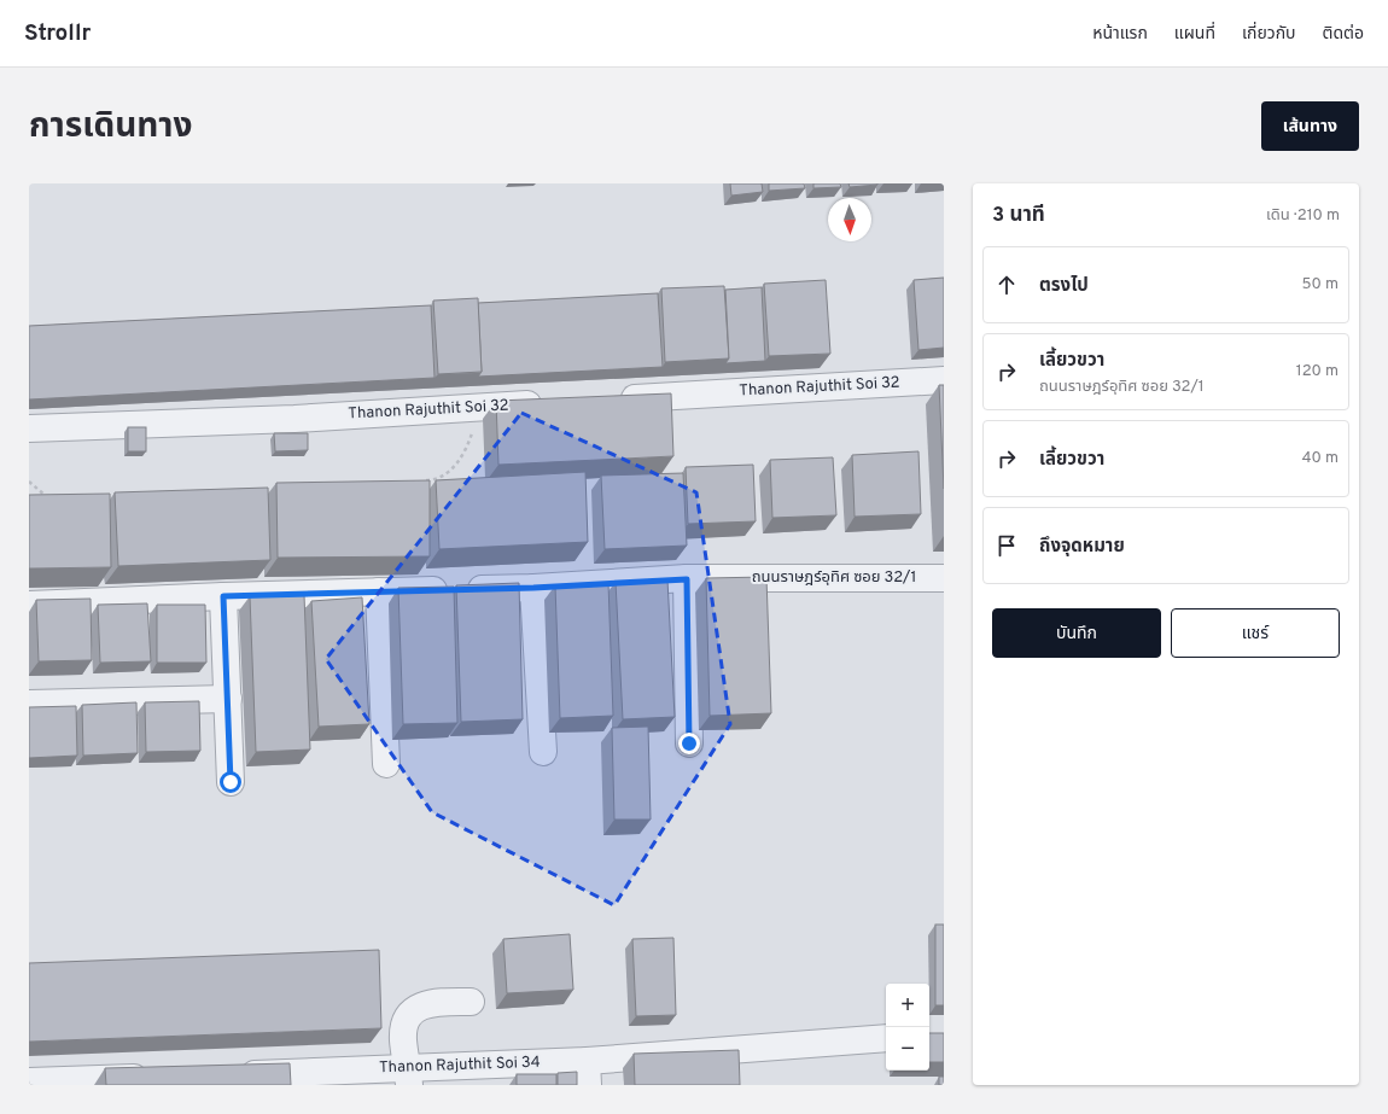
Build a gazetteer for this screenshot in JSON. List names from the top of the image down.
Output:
{
  "streets": {
    "street": ["Thanon Rajuthit Soi 32", "ถนนราษฎร์อุทิศ ซอย 32/1", "Thanon Rajuthit Soi 34"]
  },
  "north": "bottom",
  "page": {
    "header": "Strollr",
    "nav": [
      "หน้าแรก",
      "แผนที่",
      "เกี่ยวกับ",
      "ติดต่อ"
    ],
    "title": "การเดินทาง",
    "buttons": [
      "เส้นทาง",
      ["บันทึก", "แชร์"]
    ],
    "heading": ["3 นาที", "เดิน · 210 m"],
    "list": [
      ["ตรงไป", "50 m"],
      ["เลี้ยวขวา", "ถนนราษฎร์อุทิศ ซอย 32/1", "120 m"],
      ["เลี้ยวขวา", "40 m"],
      "ถึงจุดหมาย"
    ],
    "map_buttons": ["+", "−"]
  }
}
